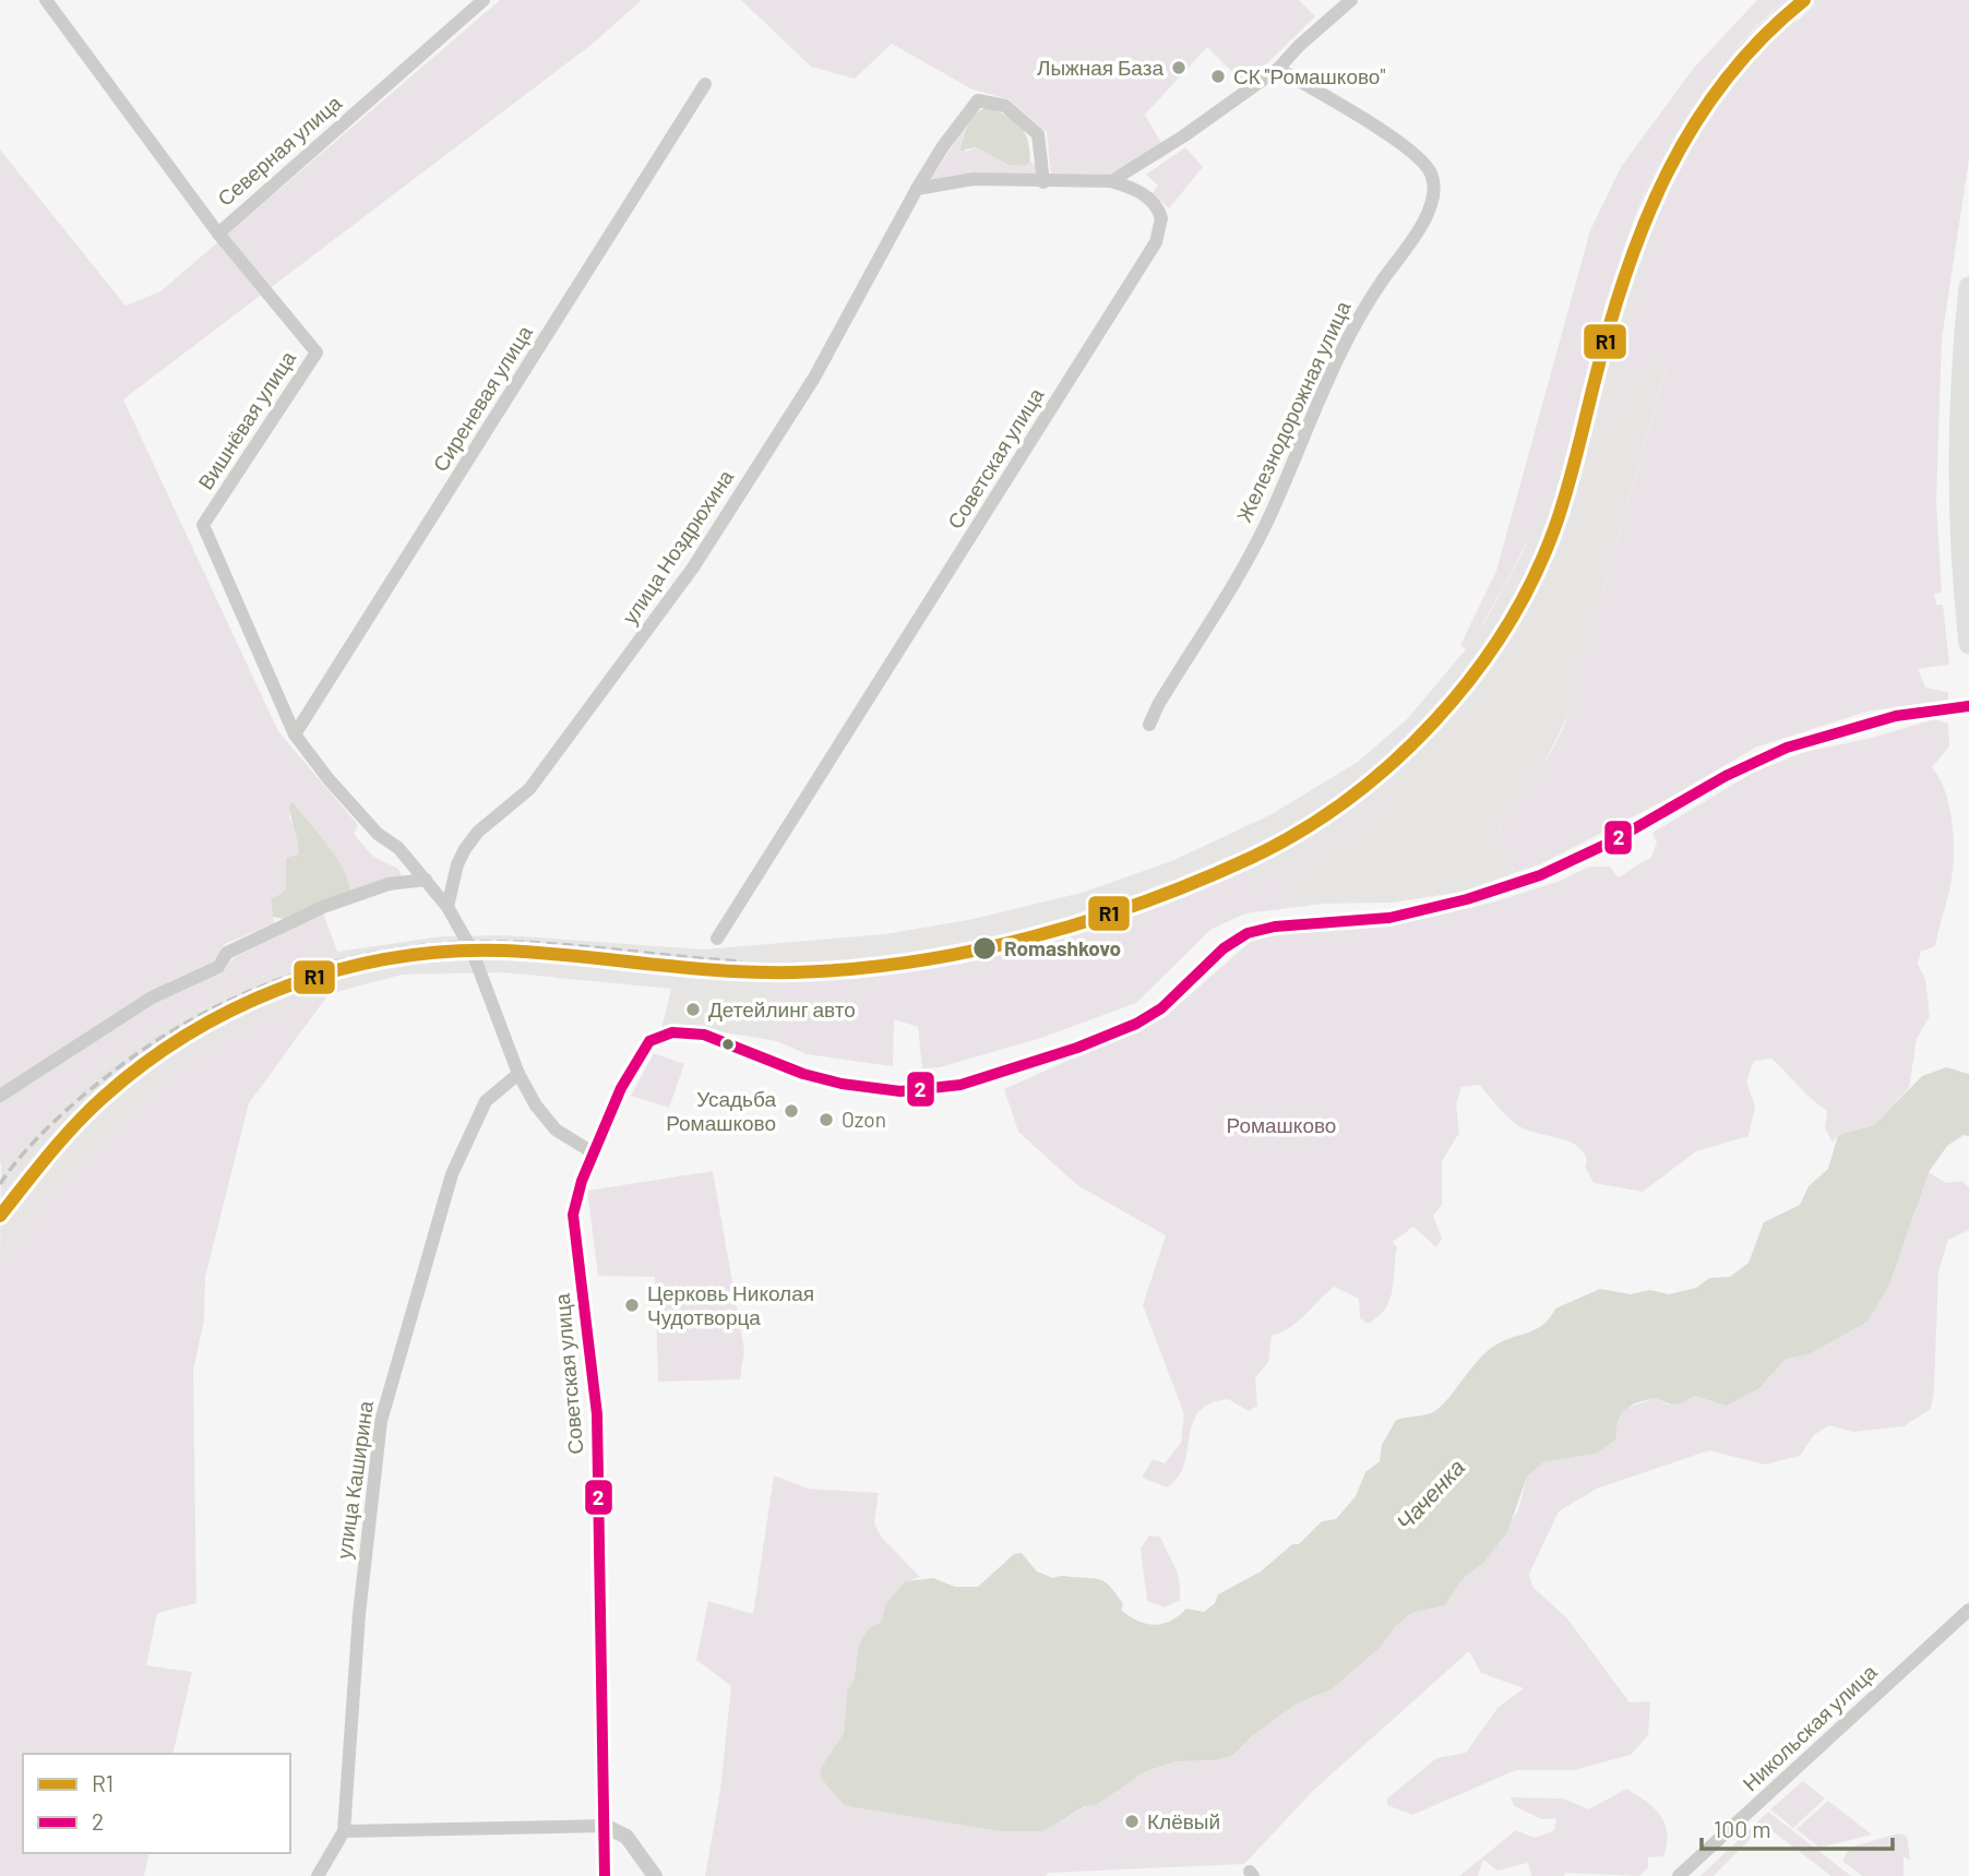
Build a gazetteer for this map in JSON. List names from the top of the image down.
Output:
{
  "streets": {
    "street": [
      "Северная улица",
      "Сиреневая улица",
      "Железнодорожная улица",
      "Вишнёвая улица",
      "Советская улица",
      "улица Ноздрюхина",
      "улица Каширина",
      "Никольская улица"
    ]
  },
  "crossings": [
    ["Северная улица", "Вишнёвая улица"],
    ["Сиреневая улица", "Вишнёвая улица"],
    ["Советская улица", "улица Ноздрюхина"]
  ],
  "water": ["Чаченка"],
  "parks": ["Ромашково"],
  "places": [
    "Лыжная База",
    "СК \"Ромашково\"",
    "Romashkovo",
    "Детейлинг авто",
    "Усадьба Ромашково",
    "Ozon",
    "Церковь Николая Чудотворца",
    "Клёвый"
  ],
  "lines": ["transit line R1", "transit line 2"],
  "legend": ["R1", "2"],
  "scale_bar": "100 m"
}
